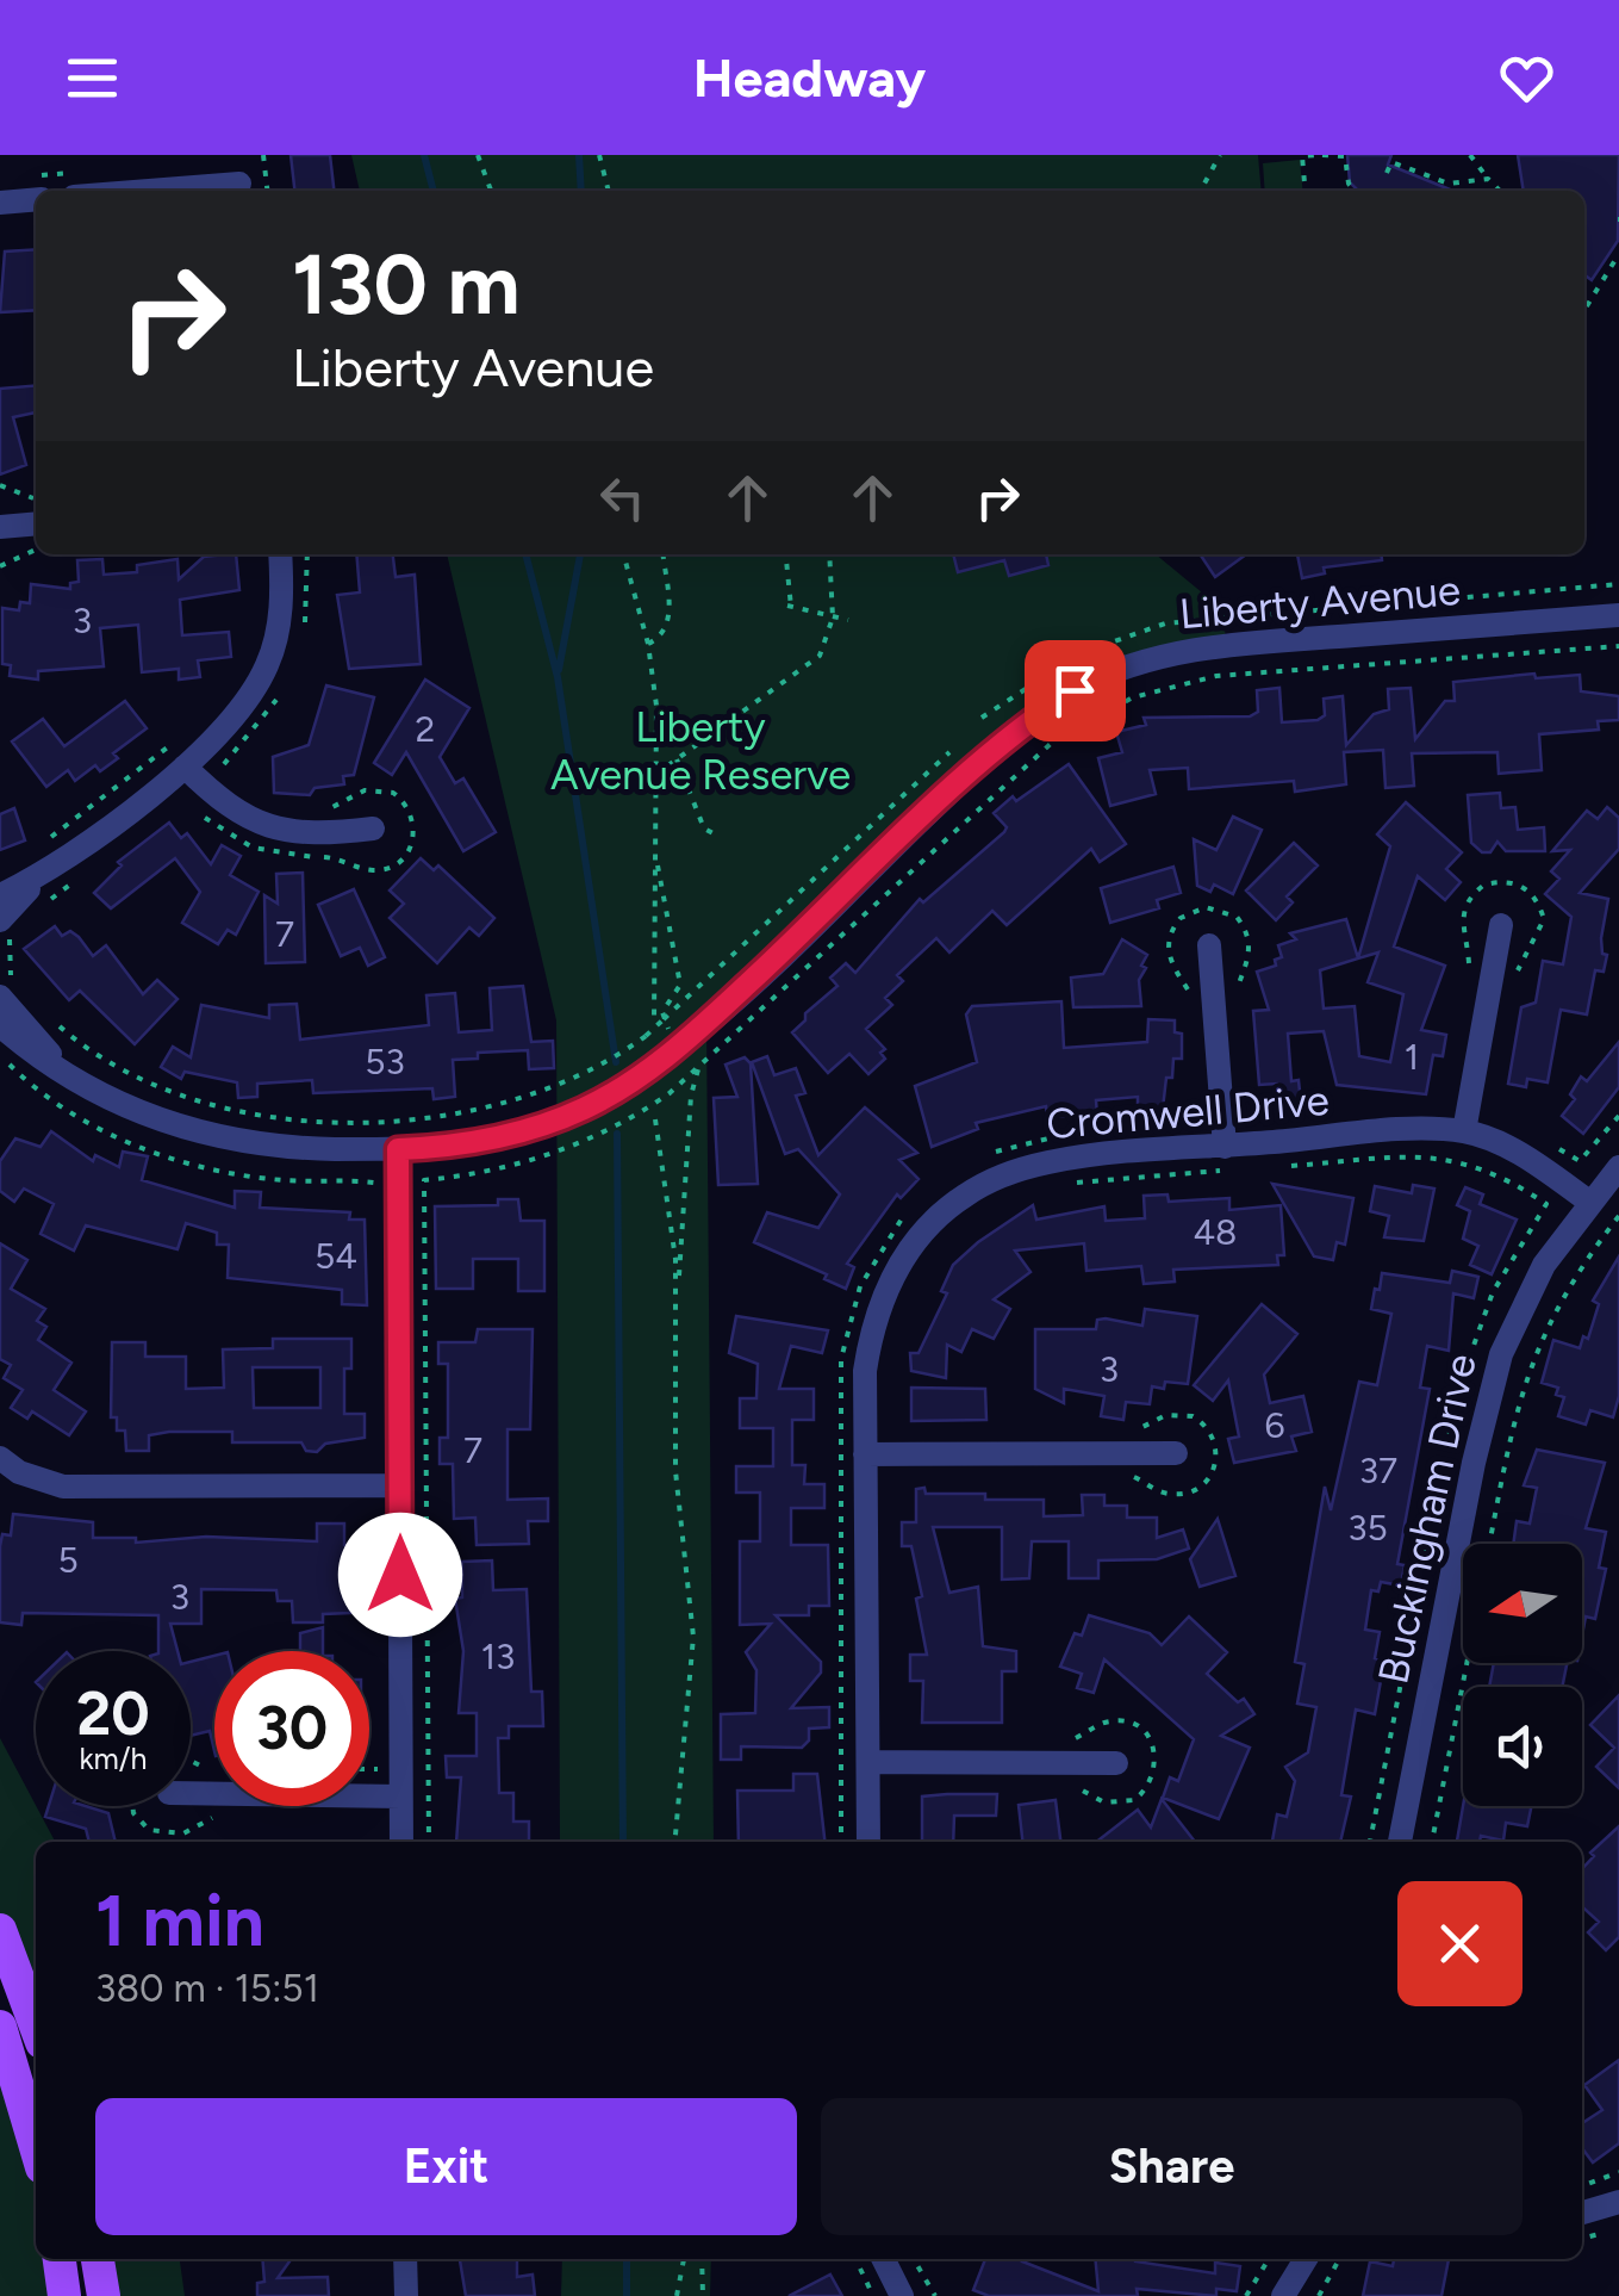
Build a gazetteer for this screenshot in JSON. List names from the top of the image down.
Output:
{
  "streets": {
    "street": ["Liberty Avenue", "Cromwell Drive", "Buckingham Drive"]
  },
  "crossings": [
    ["Cromwell Drive", "Buckingham Drive"]
  ],
  "parks": ["Liberty Avenue Reserve"],
  "house_numbers": [
    "3",
    "2",
    "7",
    "1",
    "53",
    "48",
    "54",
    "3",
    "6",
    "7",
    "37",
    "35",
    "5",
    "3",
    "13"
  ],
  "north": "left",
  "page": {
    "header": "Headway",
    "turn": ["130 m", "Liberty Avenue"],
    "speed": "20 km/h",
    "limit": "30",
    "heading": ["1 min", "380 m · 15:51"],
    "buttons": ["Exit", "Share"]
  }
}
